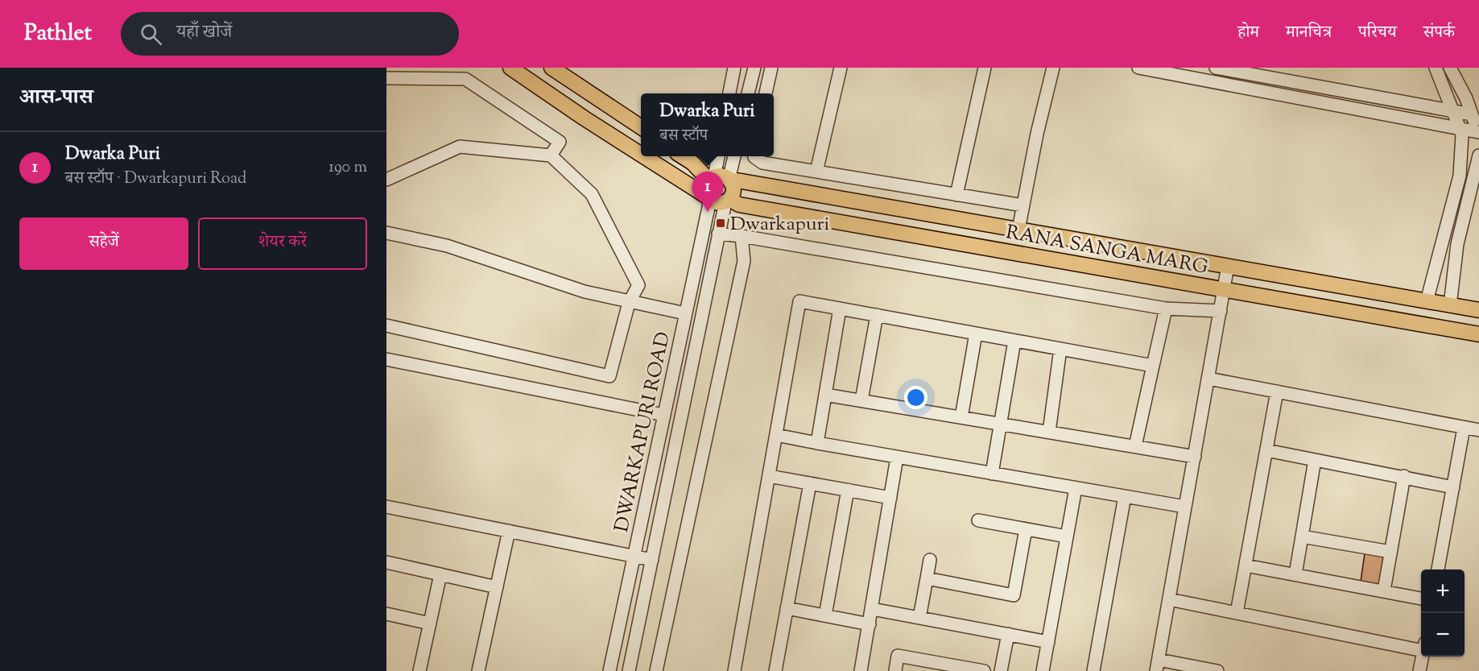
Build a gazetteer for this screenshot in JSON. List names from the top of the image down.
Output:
{
  "streets": {
    "main road": ["RANA SANGA MARG"],
    "street": ["DWARKAPURI ROAD"]
  },
  "crossings": [
    ["RANA SANGA MARG", "DWARKAPURI ROAD"]
  ],
  "places": {
    "transit": ["Dwarkapuri"]
  },
  "page": {
    "header": "Pathlet",
    "search": "यहाँ खोजें",
    "nav": [
      "होम",
      "मानचित्र",
      "परिचय",
      "संपर्क"
    ],
    "heading": "आस-पास",
    "popup": ["Dwarka Puri", "बस स्टॉप"],
    "list": [
      {
        "mark": "1",
        "name": "Dwarka Puri",
        "note": "बस स्टॉप · Dwarkapuri Road",
        "value": "190 m"
      }
    ],
    "pins": "1",
    "buttons": ["सहेजें", "शेयर करें"],
    "map_buttons": ["+", "−"]
  }
}
